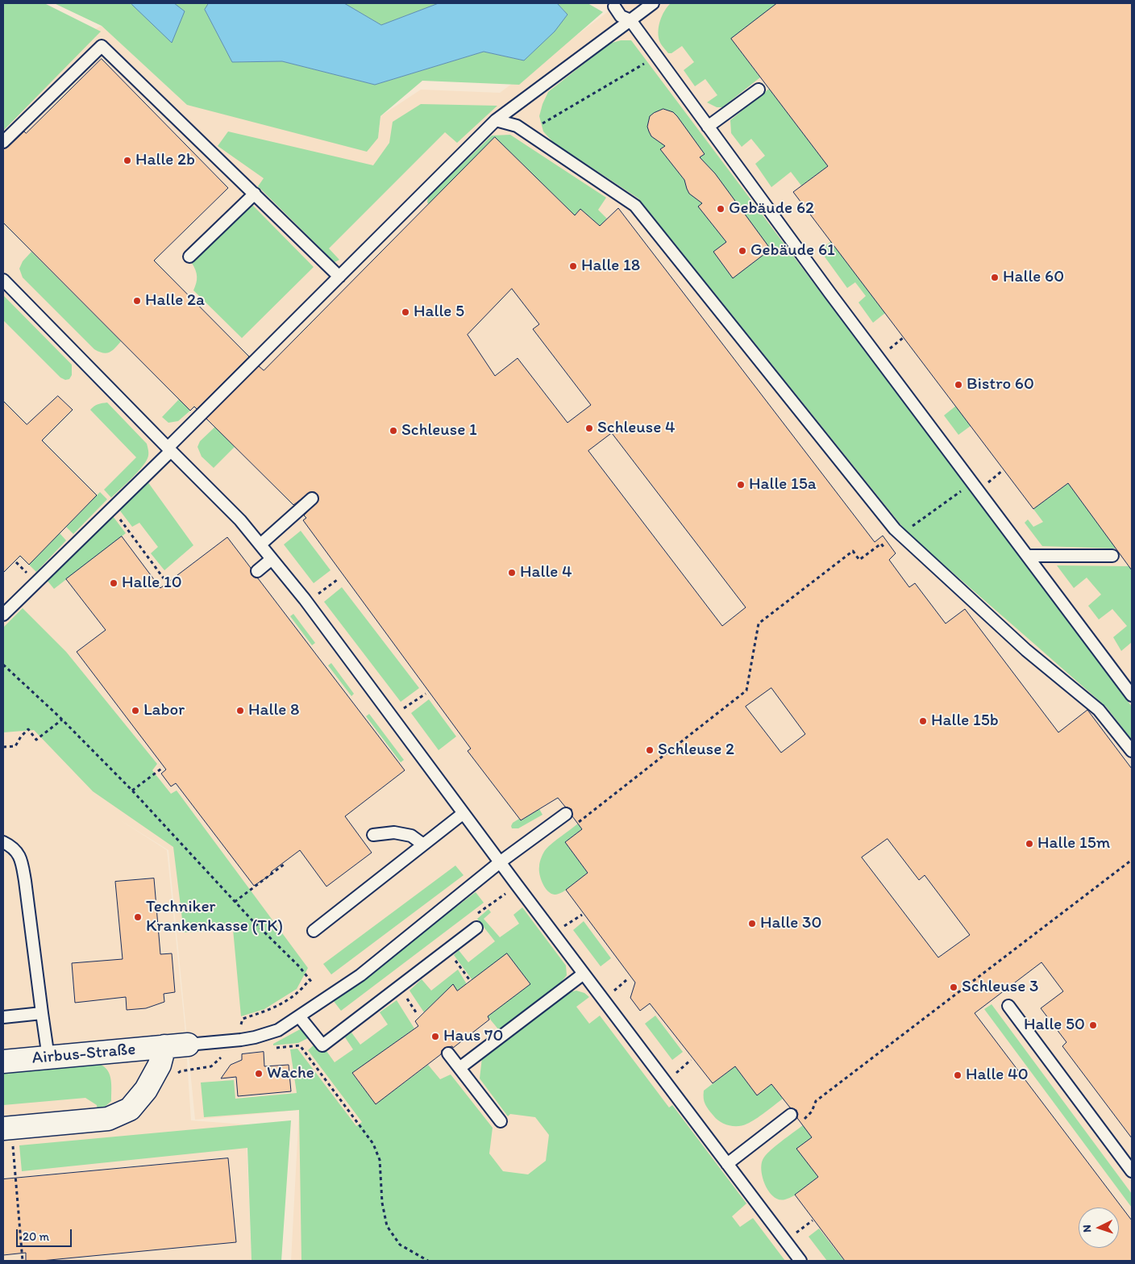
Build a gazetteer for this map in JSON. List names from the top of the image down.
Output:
{
  "streets": {
    "street": ["Airbus-Straße"]
  },
  "places": [
    "Halle 2b",
    "Gebäude 62",
    "Gebäude 61",
    "Halle 18",
    "Halle 60",
    "Halle 2a",
    "Halle 5",
    "Bistro 60",
    "Schleuse 4",
    "Schleuse 1",
    "Halle 15a",
    "Halle 4",
    "Halle 10",
    "Labor",
    "Halle 8",
    "Halle 15b",
    "Schleuse 2",
    "Halle 15m",
    "Techniker Krankenkasse (TK)",
    "Halle 30",
    "Schleuse 3",
    "Halle 50",
    "Haus 70",
    "Wache",
    "Halle 40"
  ],
  "scale_bar": "20 m",
  "north": "left"
}
